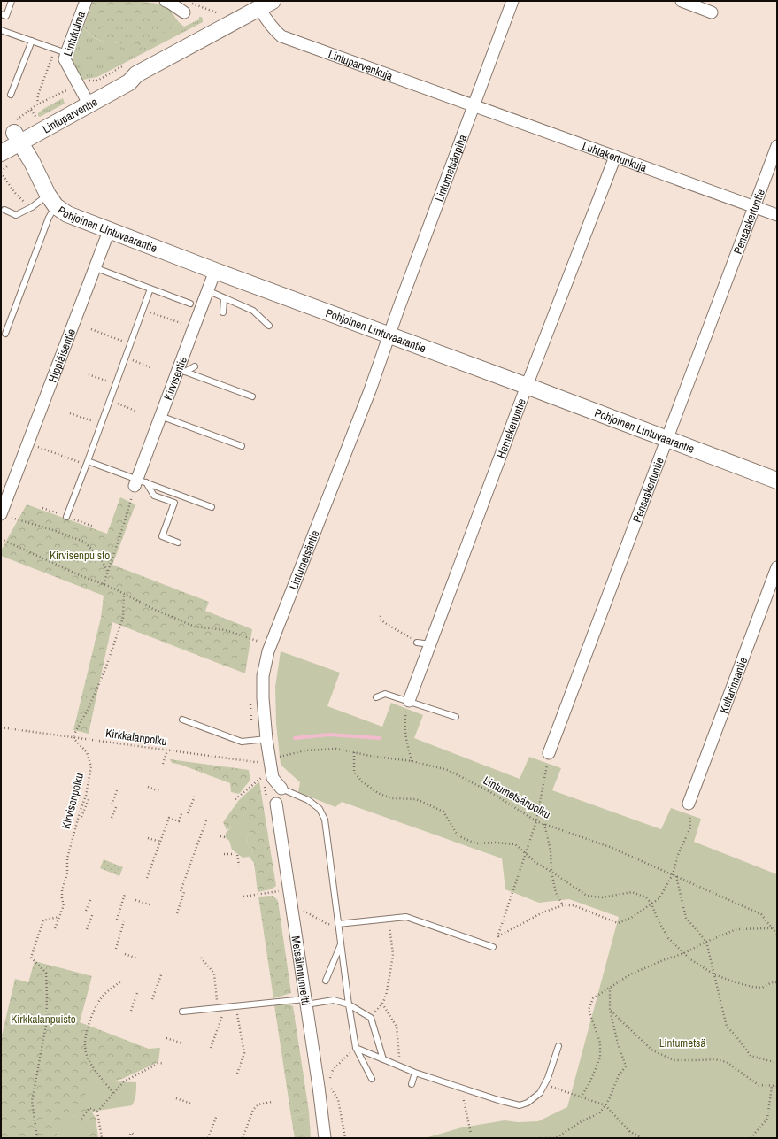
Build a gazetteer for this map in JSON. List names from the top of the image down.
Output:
{
  "streets": {
    "street": [
      "Lintukulma",
      "Lintuparvenkuja",
      "Lintuparventie",
      "Luhtakertunkuja",
      "Lintumetsänpiha",
      "Pensaskertuntie",
      "Pohjoinen Lintuvaarantie",
      "Hippiäisentie",
      "Kirvisentie",
      "Hernekertuntie",
      "Lintumetsäntie",
      "Kultarinnantie",
      "Metsälinnunreitti"
    ],
    "path": ["Kirkkalanpolku", "Lintumetsänpolku", "Kirvisenpolku"]
  },
  "crossings": [
    ["Lintukulma", "Lintuparventie"],
    ["Lintuparvenkuja", "Lintuparventie"],
    ["Lintuparvenkuja", "Luhtakertunkuja"],
    ["Lintuparvenkuja", "Lintumetsänpiha"],
    ["Lintuparventie", "Pohjoinen Lintuvaarantie"],
    ["Luhtakertunkuja", "Lintumetsänpiha"],
    ["Luhtakertunkuja", "Pensaskertuntie"],
    ["Luhtakertunkuja", "Hernekertuntie"],
    ["Lintumetsänpiha", "Pohjoinen Lintuvaarantie"],
    ["Lintumetsänpiha", "Lintumetsäntie"],
    ["Pensaskertuntie", "Pohjoinen Lintuvaarantie"],
    ["Pohjoinen Lintuvaarantie", "Hippiäisentie"],
    ["Pohjoinen Lintuvaarantie", "Kirvisentie"],
    ["Pohjoinen Lintuvaarantie", "Hernekertuntie"],
    ["Pohjoinen Lintuvaarantie", "Lintumetsäntie"],
    ["Lintumetsäntie", "Kirkkalanpolku"],
    ["Lintumetsäntie", "Lintumetsänpolku"],
    ["Kirkkalanpolku", "Lintumetsänpolku"],
    ["Kirkkalanpolku", "Kirvisenpolku"]
  ],
  "parks": ["Kirvisenpuisto", "Kirkkalanpuisto", "Lintumetsä"]
}
